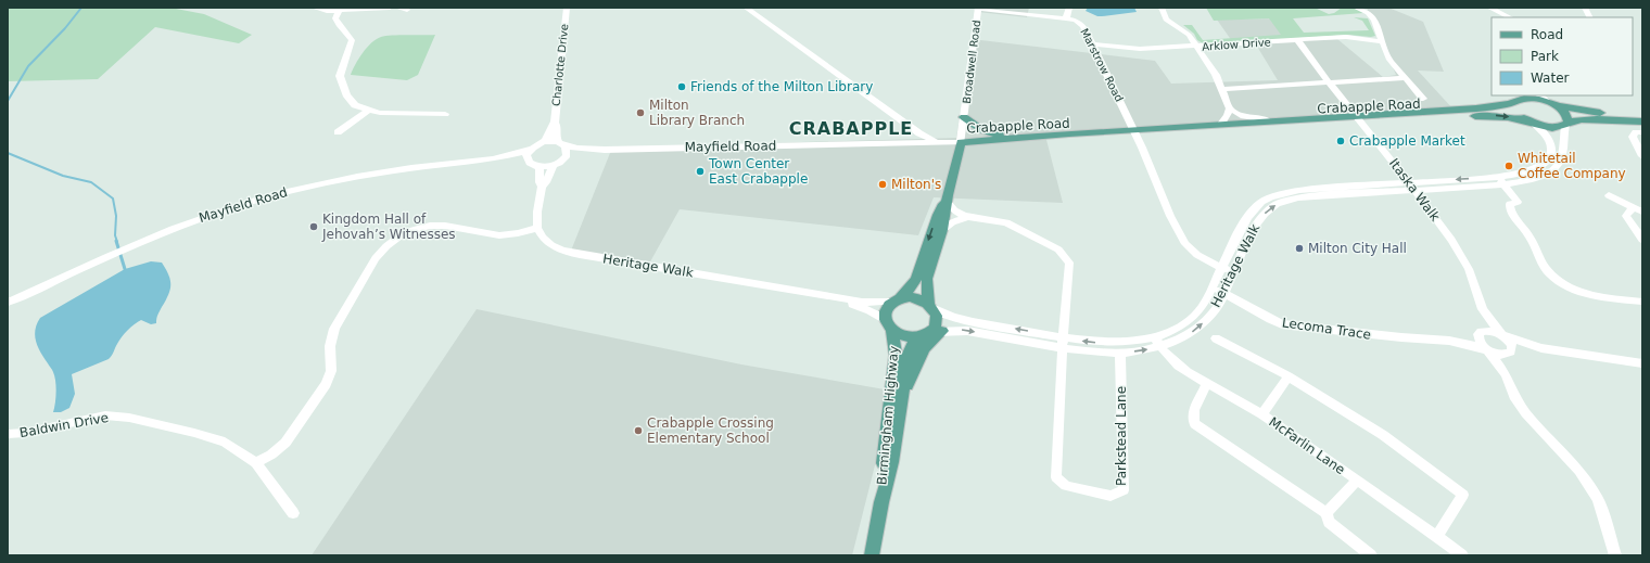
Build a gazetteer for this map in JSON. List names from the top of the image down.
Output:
{
  "streets": {
    "main road": ["Crabapple Road", "Birmingham Highway"],
    "street": [
      "Arklow Drive",
      "Broadwell Road",
      "Charlotte Drive",
      "Marstrow Road",
      "Mayfield Road",
      "Itaska Walk",
      "Heritage Walk",
      "Lecoma Trace",
      "Baldwin Drive",
      "Parkstead Lane",
      "McFarlin Lane"
    ]
  },
  "crossings": [
    ["Arklow Drive", "Marstrow Road"],
    ["Arklow Drive", "Itaska Walk"],
    ["Broadwell Road", "Marstrow Road"],
    ["Broadwell Road", "Crabapple Road"],
    ["Broadwell Road", "Mayfield Road"],
    ["Charlotte Drive", "Mayfield Road"],
    ["Marstrow Road", "Crabapple Road"],
    ["Crabapple Road", "Mayfield Road"],
    ["Crabapple Road", "Itaska Walk"],
    ["Crabapple Road", "Heritage Walk"],
    ["Itaska Walk", "Heritage Walk"],
    ["Itaska Walk", "Lecoma Trace"],
    ["Heritage Walk", "Lecoma Trace"],
    ["Heritage Walk", "Birmingham Highway"],
    ["Heritage Walk", "Parkstead Lane"],
    ["Heritage Walk", "McFarlin Lane"]
  ],
  "districts": ["CRABAPPLE"],
  "places": [
    "Friends of the Milton Library",
    "Milton Library Branch",
    "Crabapple Market",
    "Whitetail Coffee Company",
    "Town Center East Crabapple",
    "Milton's",
    "Kingdom Hall of Jehovah’s Witnesses",
    "Milton City Hall",
    "Crabapple Crossing Elementary School"
  ],
  "legend": ["Road", "Park", "Water"]
}
